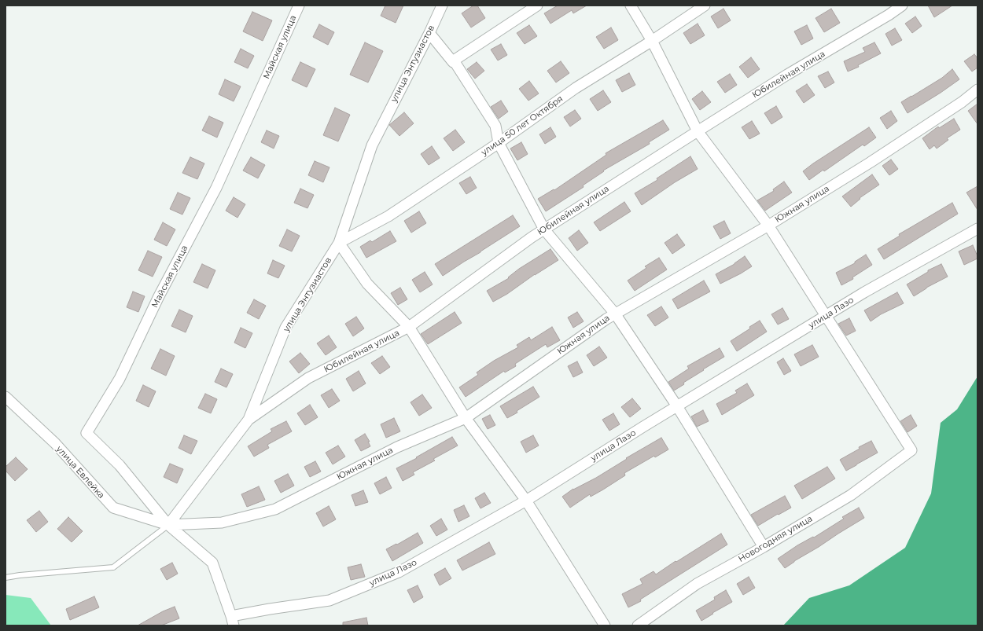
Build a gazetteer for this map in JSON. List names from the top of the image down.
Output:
{
  "streets": {
    "street": [
      "Майская улица",
      "улица Энтузиастов",
      "Юбилейная улица",
      "улица 50 лет Октября",
      "Южная улица",
      "улица Лазо",
      "улица Евлейка",
      "Новогодняя улица"
    ]
  },
  "crossings": [
    ["Майская улица", "улица Энтузиастов"],
    ["Майская улица", "Южная улица"],
    ["Майская улица", "улица Евлейка"],
    ["улица Энтузиастов", "Юбилейная улица"],
    ["улица Энтузиастов", "улица 50 лет Октября"],
    ["улица Энтузиастов", "Южная улица"],
    ["улица Энтузиастов", "улица Евлейка"],
    ["Южная улица", "улица Евлейка"],
    ["улица Лазо", "Новогодняя улица"]
  ]
}
